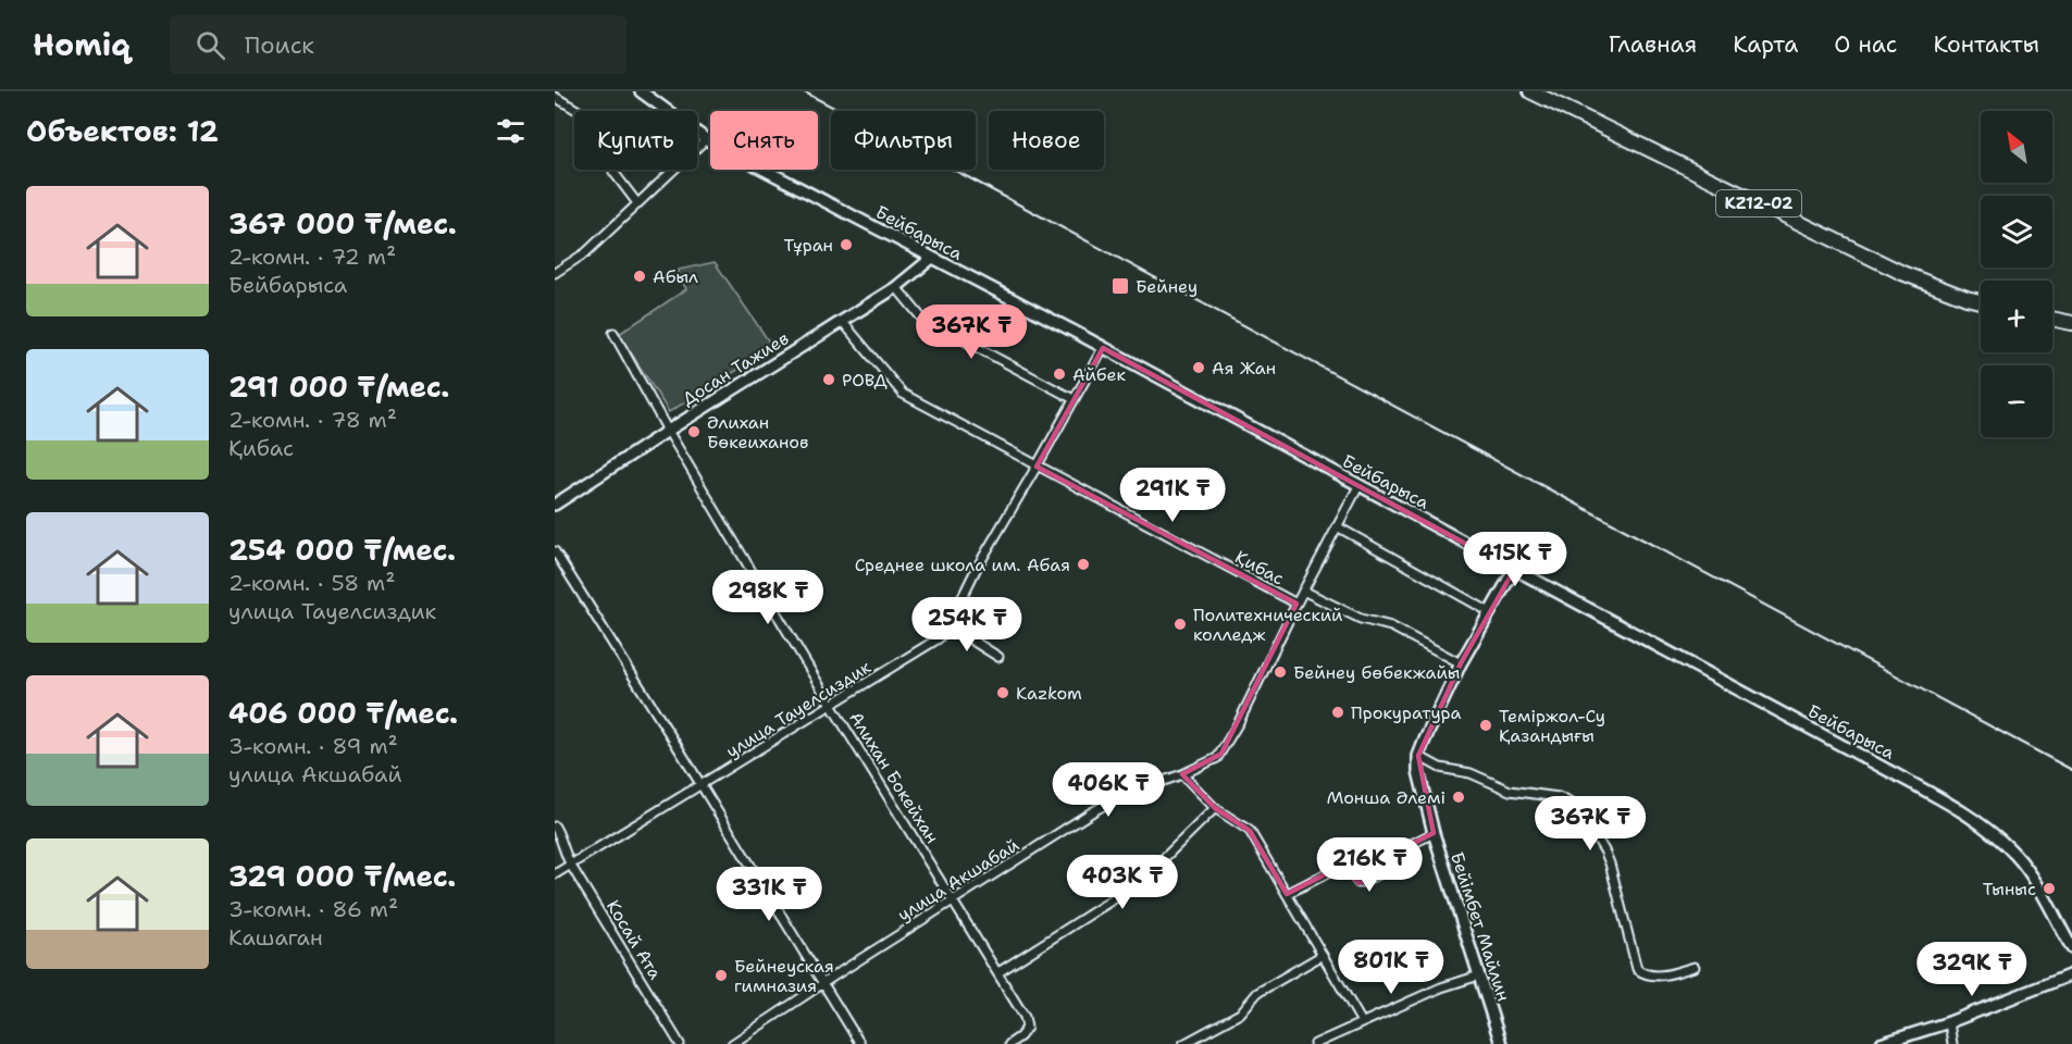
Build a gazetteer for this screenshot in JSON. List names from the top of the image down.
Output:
{
  "streets": {
    "highway": ["KZ12-02"],
    "street": [
      "Бейбарыса",
      "Досан Тажиев",
      "Қибас",
      "улица Тауелсиздик",
      "Алихан Бокейхан",
      "улица Акшабай",
      "Бейімбет Майлин",
      "Косай Ата"
    ]
  },
  "crossings": [
    ["Бейбарыса", "Досан Тажиев"],
    ["Бейбарыса", "улица Тауелсиздик"],
    ["Бейбарыса", "улица Акшабай"],
    ["Досан Тажиев", "Қибас"],
    ["Досан Тажиев", "Алихан Бокейхан"],
    ["Қибас", "улица Тауелсиздик"],
    ["Қибас", "улица Акшабай"],
    ["улица Тауелсиздик", "Алихан Бокейхан"],
    ["улица Тауелсиздик", "Косай Ата"],
    ["Алихан Бокейхан", "улица Акшабай"]
  ],
  "places": {
    "other": [
      "Тұран",
      "Абыл",
      "Ая Жан",
      "Айбек",
      "РОВД",
      "Әлихан Бөкеиханов",
      "Среднее школа им. Абая",
      "Политехнический колледж",
      "Бейнеу бөбекжайы",
      "Kazkom",
      "Прокуратура",
      "Теміржол-Су Қазандығы",
      "Монша Әлемі",
      "Тыныс",
      "Бейнеуская гимназия"
    ],
    "transit": ["Бейнеу"]
  },
  "north": "top left",
  "page": {
    "header": "Homiq",
    "search": "Поиск",
    "nav": [
      "Главная",
      "Карта",
      "О нас",
      "Контакты"
    ],
    "heading": "Объектов: 12",
    "map_buttons": ["+", "−"],
    "chip": [
      "Купить",
      "Снять",
      "Фильтры",
      "Новое"
    ],
    "list": [
      {
        "name": "367 000 ₸/мес.",
        "note": "2-комн. · 72 m² · Бейбарыса"
      },
      {
        "name": "291 000 ₸/мес.",
        "note": "2-комн. · 78 m² · Қибас"
      },
      {
        "name": "254 000 ₸/мес.",
        "note": "2-комн. · 58 m² · улица Тауелсиздик"
      },
      {
        "name": "406 000 ₸/мес.",
        "note": "3-комн. · 89 m² · улица Акшабай"
      },
      {
        "name": "329 000 ₸/мес.",
        "note": "3-комн. · 86 m² · Кашаган"
      }
    ],
    "price": [
      "367K ₸",
      "291K ₸",
      "415K ₸",
      "298K ₸",
      "254K ₸",
      "406K ₸",
      "367K ₸",
      "216K ₸",
      "403K ₸",
      "331K ₸",
      "801K ₸",
      "329K ₸"
    ]
  }
}
